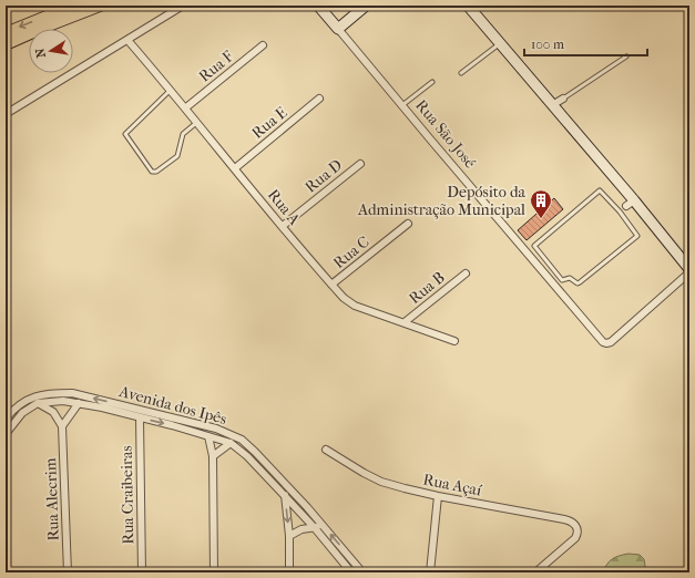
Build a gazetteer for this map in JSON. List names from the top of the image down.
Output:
{
  "streets": {
    "street": [
      "Rua F",
      "Rua E",
      "Rua São José",
      "Rua D",
      "Rua A",
      "Rua C",
      "Rua B",
      "Avenida dos Ipês",
      "Rua Açaí",
      "Rua Craibeiras",
      "Rua Alecrim"
    ]
  },
  "crossings": [
    ["Rua F", "Rua A"],
    ["Rua E", "Rua A"],
    ["Rua D", "Rua A"],
    ["Rua A", "Rua C"],
    ["Rua A", "Rua B"],
    ["Avenida dos Ipês", "Rua Craibeiras"]
  ],
  "places": {
    "building": ["Depósito da Administração Municipal"]
  },
  "scale_bar": "100 m",
  "north": "left"
}
